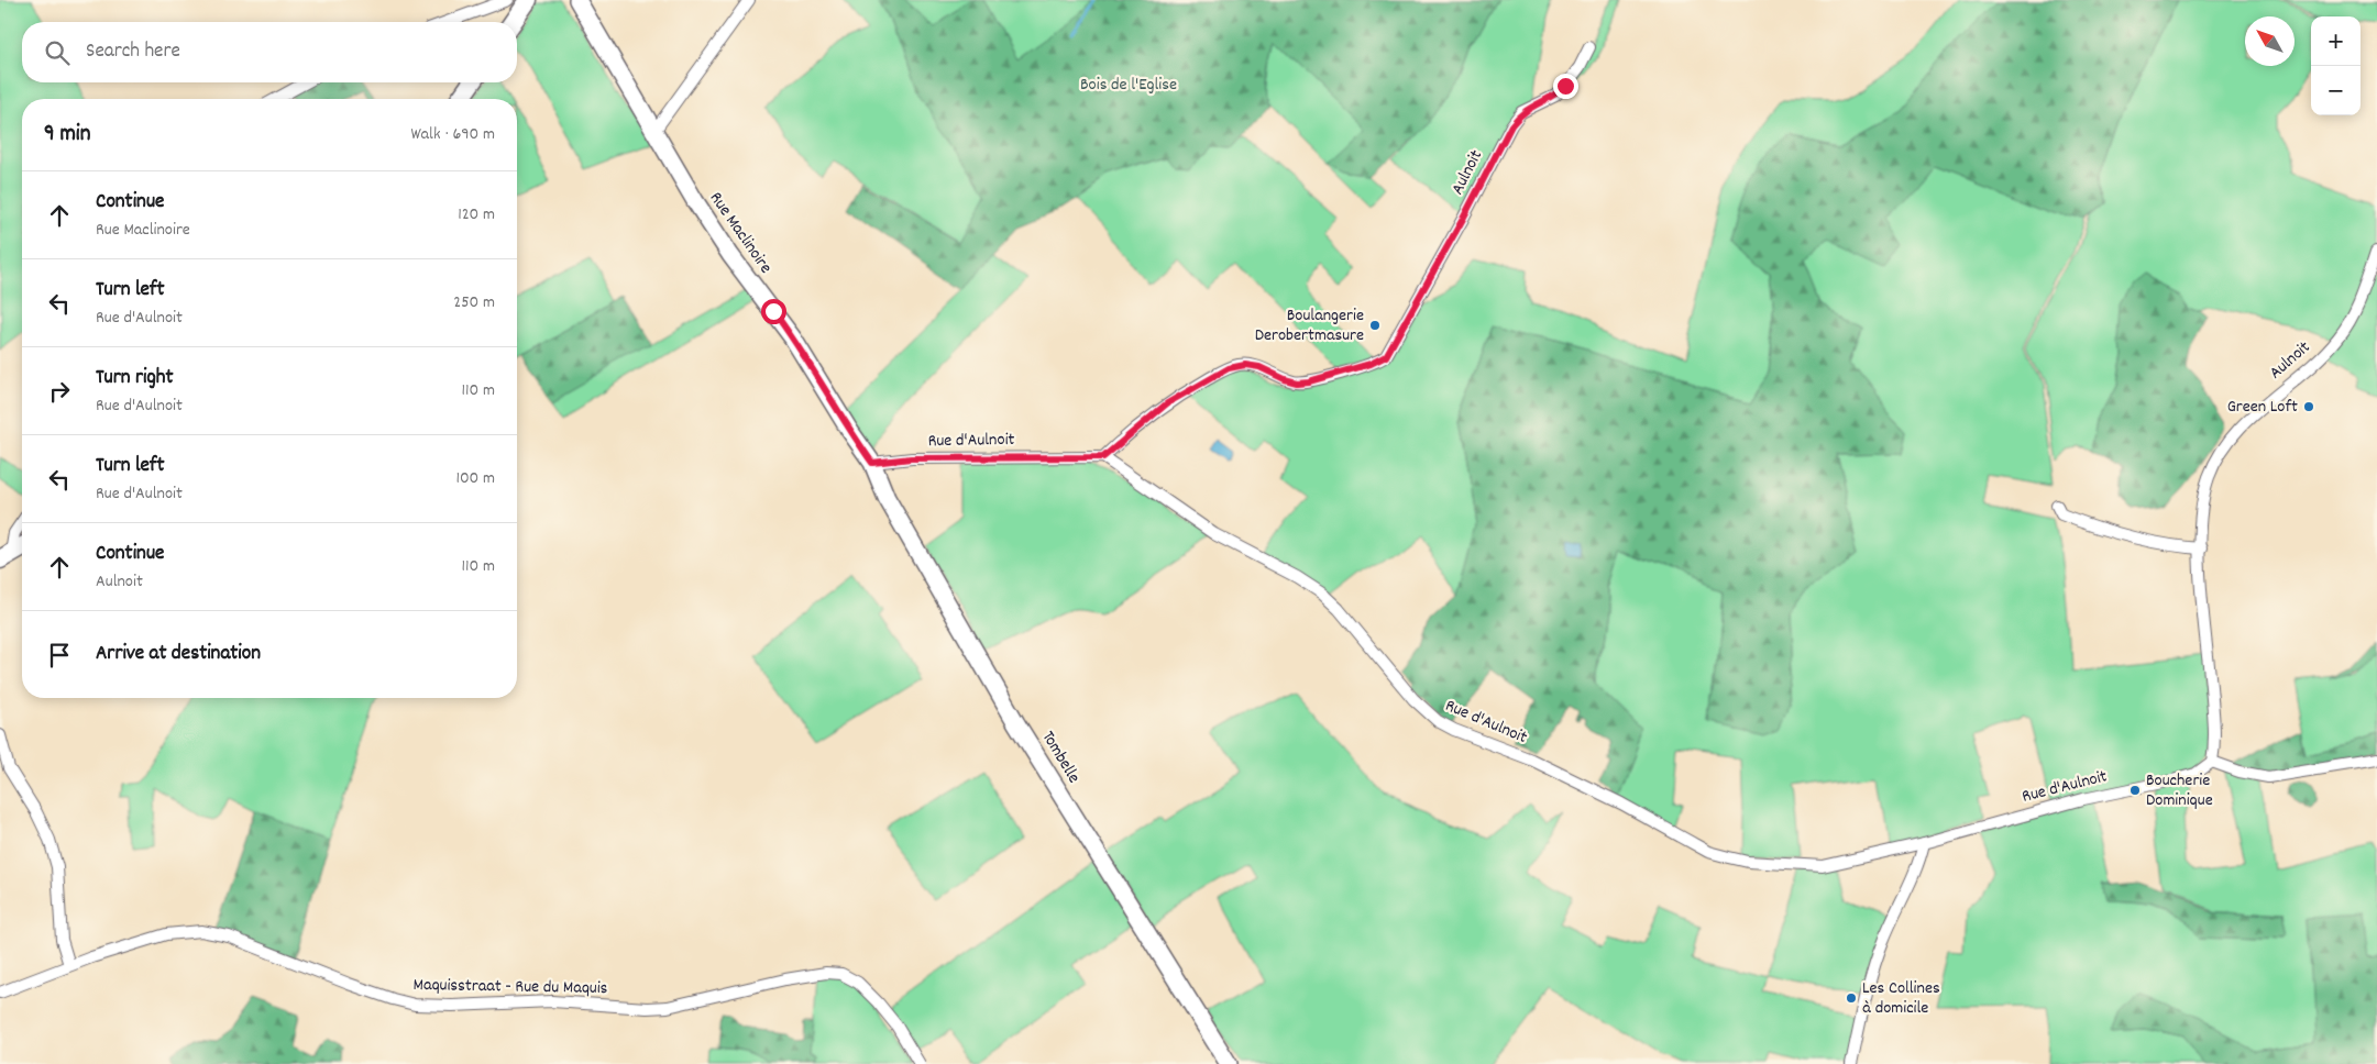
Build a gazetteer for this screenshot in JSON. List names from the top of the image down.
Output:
{
  "streets": {
    "street": [
      "Aulnoit",
      "Rue Maclinoire",
      "Rue d'Aulnoit",
      "Tombelle",
      "Maquisstraat - Rue du Maquis"
    ]
  },
  "crossings": [
    ["Aulnoit", "Rue d'Aulnoit"],
    ["Rue Maclinoire", "Rue d'Aulnoit"],
    ["Rue Maclinoire", "Tombelle"],
    ["Rue d'Aulnoit", "Tombelle"]
  ],
  "parks": ["Bois de l'Eglise"],
  "places": [
    "Boulangerie Derobertmasure",
    "Green Loft",
    "Boucherie Dominique",
    "Les Collines à domicile"
  ],
  "north": "top left",
  "page": {
    "map_buttons": ["+", "−"],
    "search": "Search here",
    "heading": ["9 min", "Walk · 690 m"],
    "list": [
      ["Continue", "Rue Maclinoire", "120 m"],
      ["Turn left", "Rue d'Aulnoit", "250 m"],
      ["Turn right", "Rue d'Aulnoit", "110 m"],
      ["Turn left", "Rue d'Aulnoit", "100 m"],
      ["Continue", "Aulnoit", "110 m"],
      "Arrive at destination"
    ]
  }
}
